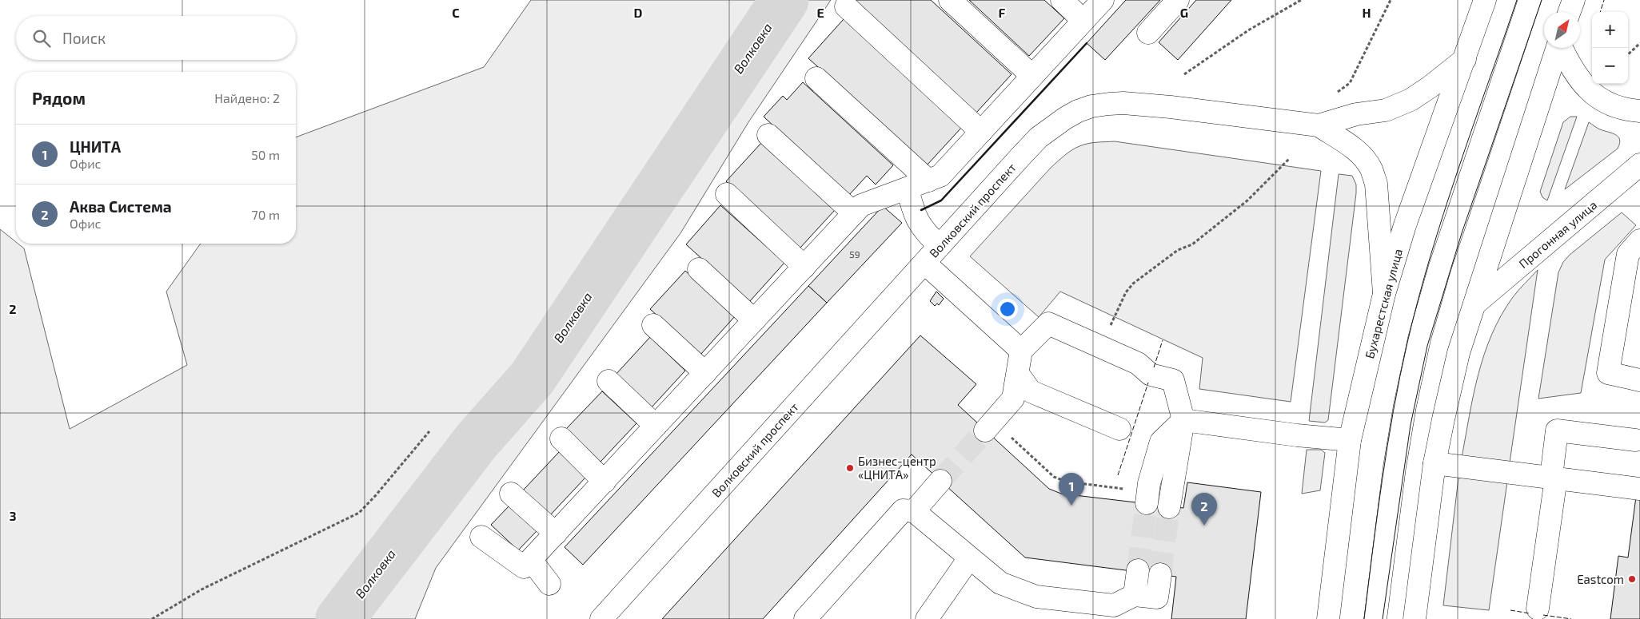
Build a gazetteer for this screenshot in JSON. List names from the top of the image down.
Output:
{
  "streets": {
    "street": ["Волковский проспект", "Прогонная улица", "Бухарестская улица"]
  },
  "crossings": [
    ["Волковский проспект", "Бухарестская улица"]
  ],
  "water": ["Волковка"],
  "places": ["Бизнес-центр «ЦНИТА»", "Eastcom"],
  "house_numbers": ["59"],
  "north": "top right",
  "page": {
    "map_buttons": ["+", "−"],
    "search": "Поиск",
    "heading": ["Рядом", "Найдено: 2"],
    "list": [
      {
        "mark": "1",
        "name": "ЦНИТА",
        "note": "Офис",
        "value": "50 m"
      },
      {
        "mark": "2",
        "name": "Аква Система",
        "note": "Офис",
        "value": "70 m"
      }
    ],
    "pins": ["1", "2"]
  },
  "grid": {
    "columns": [
      "C",
      "D",
      "E",
      "F",
      "G",
      "H"
    ],
    "rows": ["2", "3"]
  }
}
